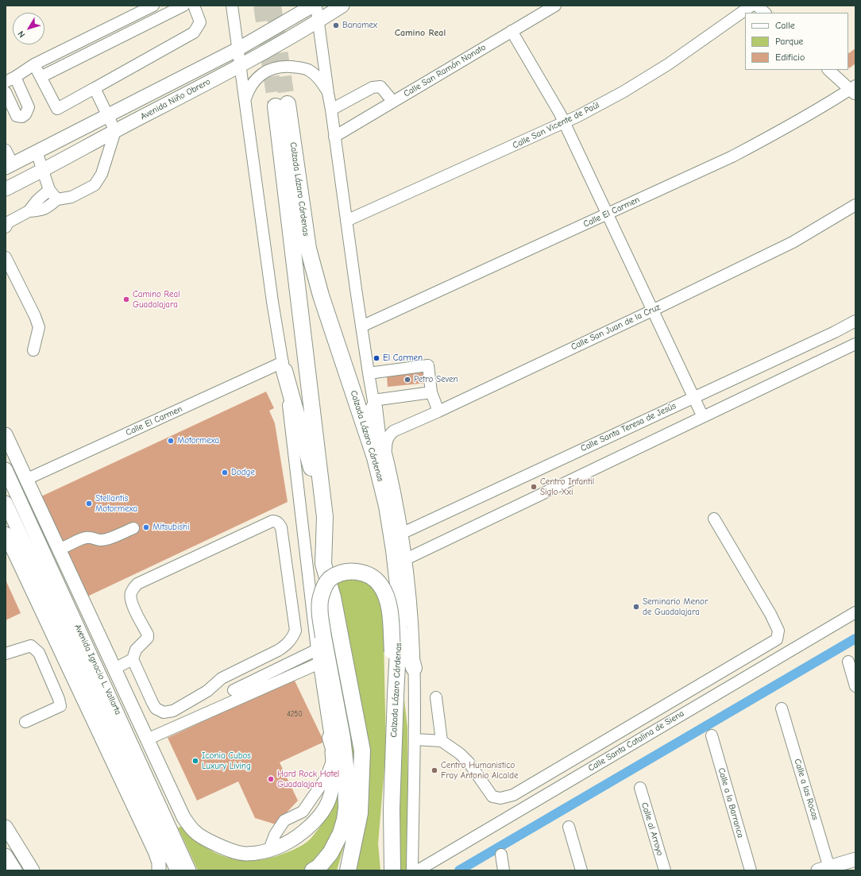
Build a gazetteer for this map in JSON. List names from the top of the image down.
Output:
{
  "streets": {
    "highway": ["Calzada Lázaro Cárdenas"],
    "main road": ["Avenida Niño Obrero", "Avenida Ignacio L. Vallarta"],
    "street": [
      "Calle San Ramón Nonato",
      "Calle San Vicente de Paúl",
      "Calle El Carmen",
      "Calle San Juan de la Cruz",
      "Calle Santa Teresa de Jesús",
      "Calle Santa Catalina de Siena",
      "Calle a las Rocas",
      "Calle a la Barranca",
      "Calle al Arroyo"
    ]
  },
  "crossings": [
    ["Calle San Ramón Nonato", "Calzada Lázaro Cárdenas"],
    ["Avenida Niño Obrero", "Calzada Lázaro Cárdenas"],
    ["Calle San Vicente de Paúl", "Calzada Lázaro Cárdenas"],
    ["Calzada Lázaro Cárdenas", "Calle El Carmen"],
    ["Calzada Lázaro Cárdenas", "Calle San Juan de la Cruz"],
    ["Calzada Lázaro Cárdenas", "Calle Santa Teresa de Jesús"],
    ["Calle El Carmen", "Avenida Ignacio L. Vallarta"]
  ],
  "districts": ["Camino Real"],
  "places": [
    "Banamex",
    "Camino Real Guadalajara",
    "El Carmen",
    "Petro Seven",
    "Motormexa",
    "Dodge",
    "Centro Infantil Siglo Xxi",
    "Stellantis Motormexa",
    "Mitsubishi",
    "Seminario Menor de Guadalajara",
    "Iconia Cubos Luxury Living",
    "Centro Humanistico Fray Antonio Alcalde",
    "Hard Rock Hotel Guadalajara"
  ],
  "house_numbers": ["4250"],
  "legend": ["Calle", "Parque", "Edificio"],
  "north": "bottom left"
}
